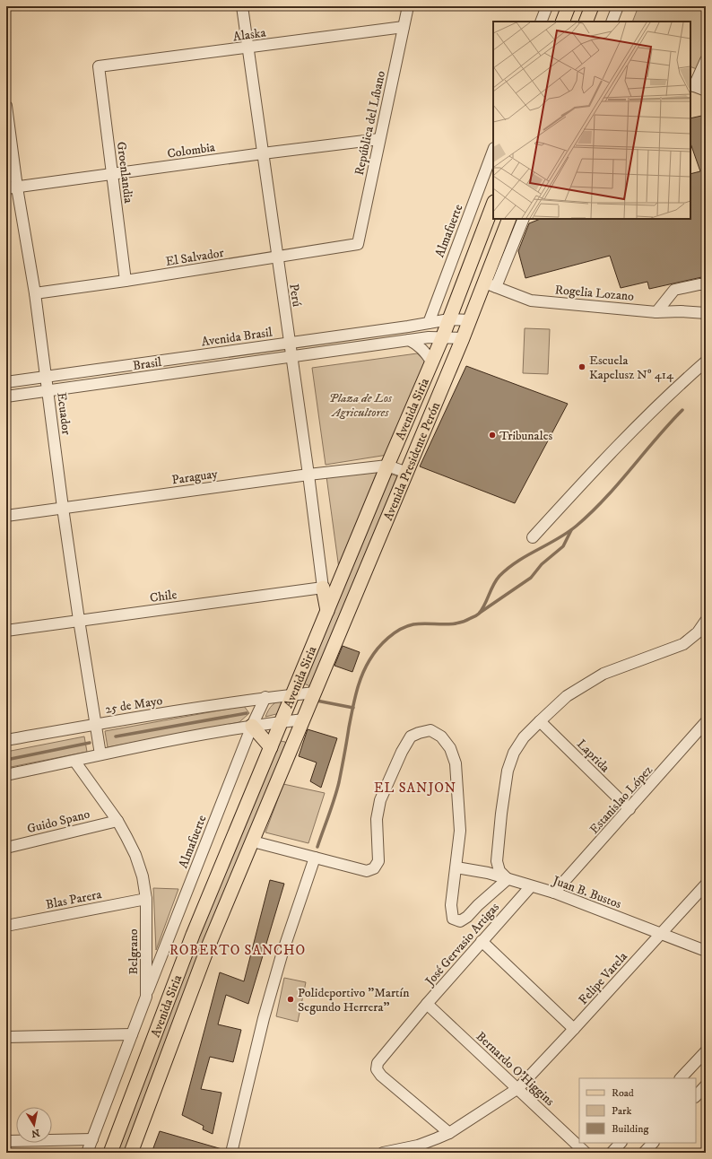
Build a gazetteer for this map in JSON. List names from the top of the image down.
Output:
{
  "streets": {
    "main road": ["Avenida Siria", "Avenida Presidente Perón"],
    "street": [
      "Alaska",
      "República del Líbano",
      "Colombia",
      "Groenlandia",
      "Almafuerte",
      "El Salvador",
      "Rogelia Lozano",
      "Perú",
      "Avenida Brasil",
      "Brasil",
      "Ecuador",
      "Paraguay",
      "Chile",
      "25 de Mayo",
      "Laprida",
      "Estanislao López",
      "Guido Spano",
      "Juan B. Bustos",
      "Blas Parera",
      "José Gervasio Artigas",
      "Belgrano",
      "Felipe Varela",
      "Bernardo O'Higgins"
    ]
  },
  "crossings": [
    ["Alaska", "República del Líbano"],
    ["Alaska", "Groenlandia"],
    ["Alaska", "Perú"],
    ["República del Líbano", "Colombia"],
    ["República del Líbano", "El Salvador"],
    ["Colombia", "Groenlandia"],
    ["Colombia", "Perú"],
    ["Colombia", "Ecuador"],
    ["Groenlandia", "El Salvador"],
    ["Almafuerte", "Avenida Brasil"],
    ["Almafuerte", "25 de Mayo"],
    ["Almafuerte", "Belgrano"],
    ["El Salvador", "Perú"],
    ["El Salvador", "Ecuador"],
    ["Rogelia Lozano", "Avenida Presidente Perón"],
    ["Perú", "Avenida Brasil"],
    ["Perú", "Brasil"],
    ["Perú", "Paraguay"],
    ["Perú", "Chile"],
    ["Avenida Brasil", "Avenida Siria"],
    ["Avenida Brasil", "Ecuador"],
    ["Avenida Brasil", "Avenida Presidente Perón"],
    ["Brasil", "Ecuador"],
    ["Avenida Siria", "Avenida Presidente Perón"],
    ["Avenida Siria", "Paraguay"],
    ["Avenida Siria", "25 de Mayo"],
    ["Ecuador", "Paraguay"],
    ["Ecuador", "Chile"],
    ["Ecuador", "25 de Mayo"],
    ["Avenida Presidente Perón", "25 de Mayo"],
    ["Laprida", "Estanislao López"],
    ["Estanislao López", "Juan B. Bustos"],
    ["Guido Spano", "Belgrano"],
    ["Juan B. Bustos", "José Gervasio Artigas"],
    ["Juan B. Bustos", "Felipe Varela"],
    ["Blas Parera", "Belgrano"],
    ["José Gervasio Artigas", "Felipe Varela"],
    ["José Gervasio Artigas", "Bernardo O'Higgins"],
    ["Felipe Varela", "Bernardo O'Higgins"]
  ],
  "districts": ["EL SANJON", "ROBERTO SANCHO"],
  "parks": ["Plaza de Los Agricultores"],
  "places": ["Escuela Kapelusz Nº 414", "Tribunales", "Polideportivo \"Martín Segundo Herrera\""],
  "legend": ["Road", "Park", "Building"],
  "north": "bottom"
}
